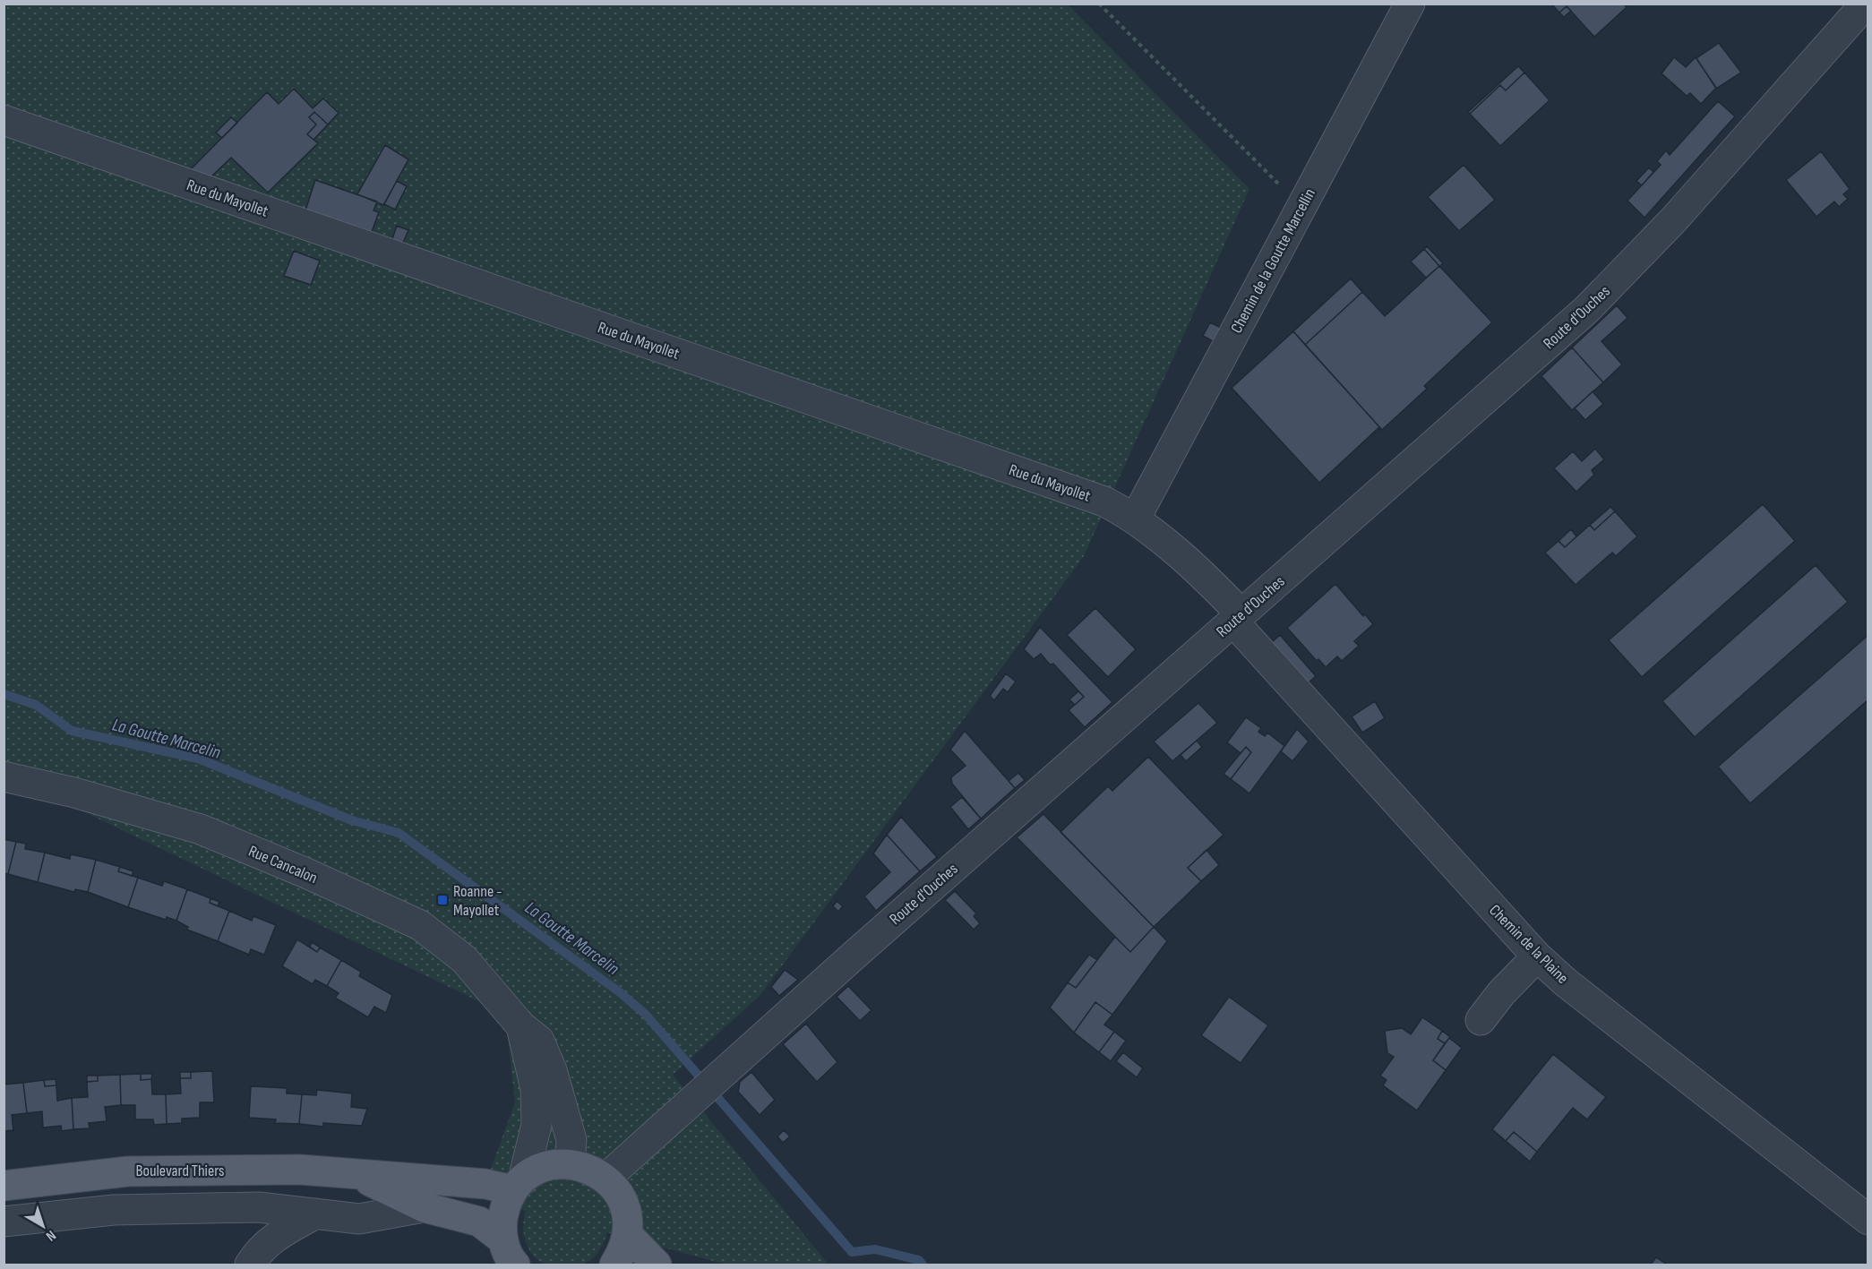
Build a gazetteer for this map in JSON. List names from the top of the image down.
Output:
{
  "streets": {
    "main road": ["Boulevard Thiers"],
    "street": [
      "Rue du Mayollet",
      "Chemin de la Goutte Marcellin",
      "Route d'Ouches",
      "Rue Cancalon",
      "Chemin de la Plaine"
    ]
  },
  "crossings": [
    ["Rue du Mayollet", "Chemin de la Goutte Marcellin"],
    ["Rue du Mayollet", "Route d'Ouches"],
    ["Rue du Mayollet", "Chemin de la Plaine"],
    ["Route d'Ouches", "Chemin de la Plaine"],
    ["Rue Cancalon", "Boulevard Thiers"]
  ],
  "water": ["La Goutte Marcelin"],
  "places": {
    "transit": ["Roanne - Mayollet"]
  },
  "north": "bottom right"
}
